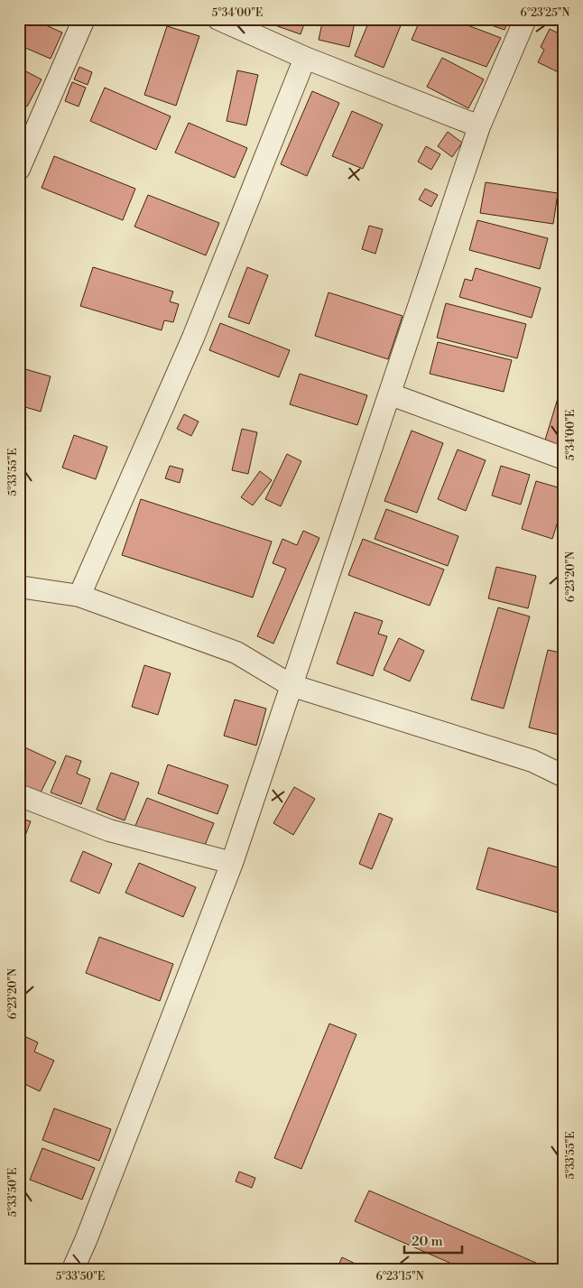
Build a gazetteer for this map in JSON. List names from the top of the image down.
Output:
{
  "scale_bar": "20 m",
  "coordinates": [
    "5°34'00\"E",
    "6°23'25\"N",
    "5°33'55\"E",
    "6°23'20\"N",
    "5°33'50\"E",
    "6°23'15\"N"
  ]
}
